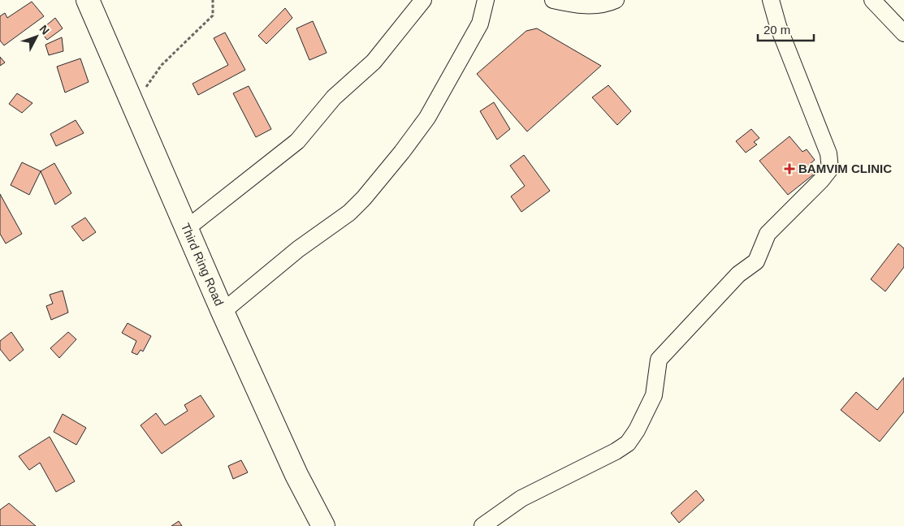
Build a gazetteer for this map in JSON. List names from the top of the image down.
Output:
{
  "streets": {
    "street": ["Third Ring Road"]
  },
  "places": {
    "health": ["BAMVIM CLINIC"]
  },
  "scale_bar": "20 m",
  "north": "top right"
}
